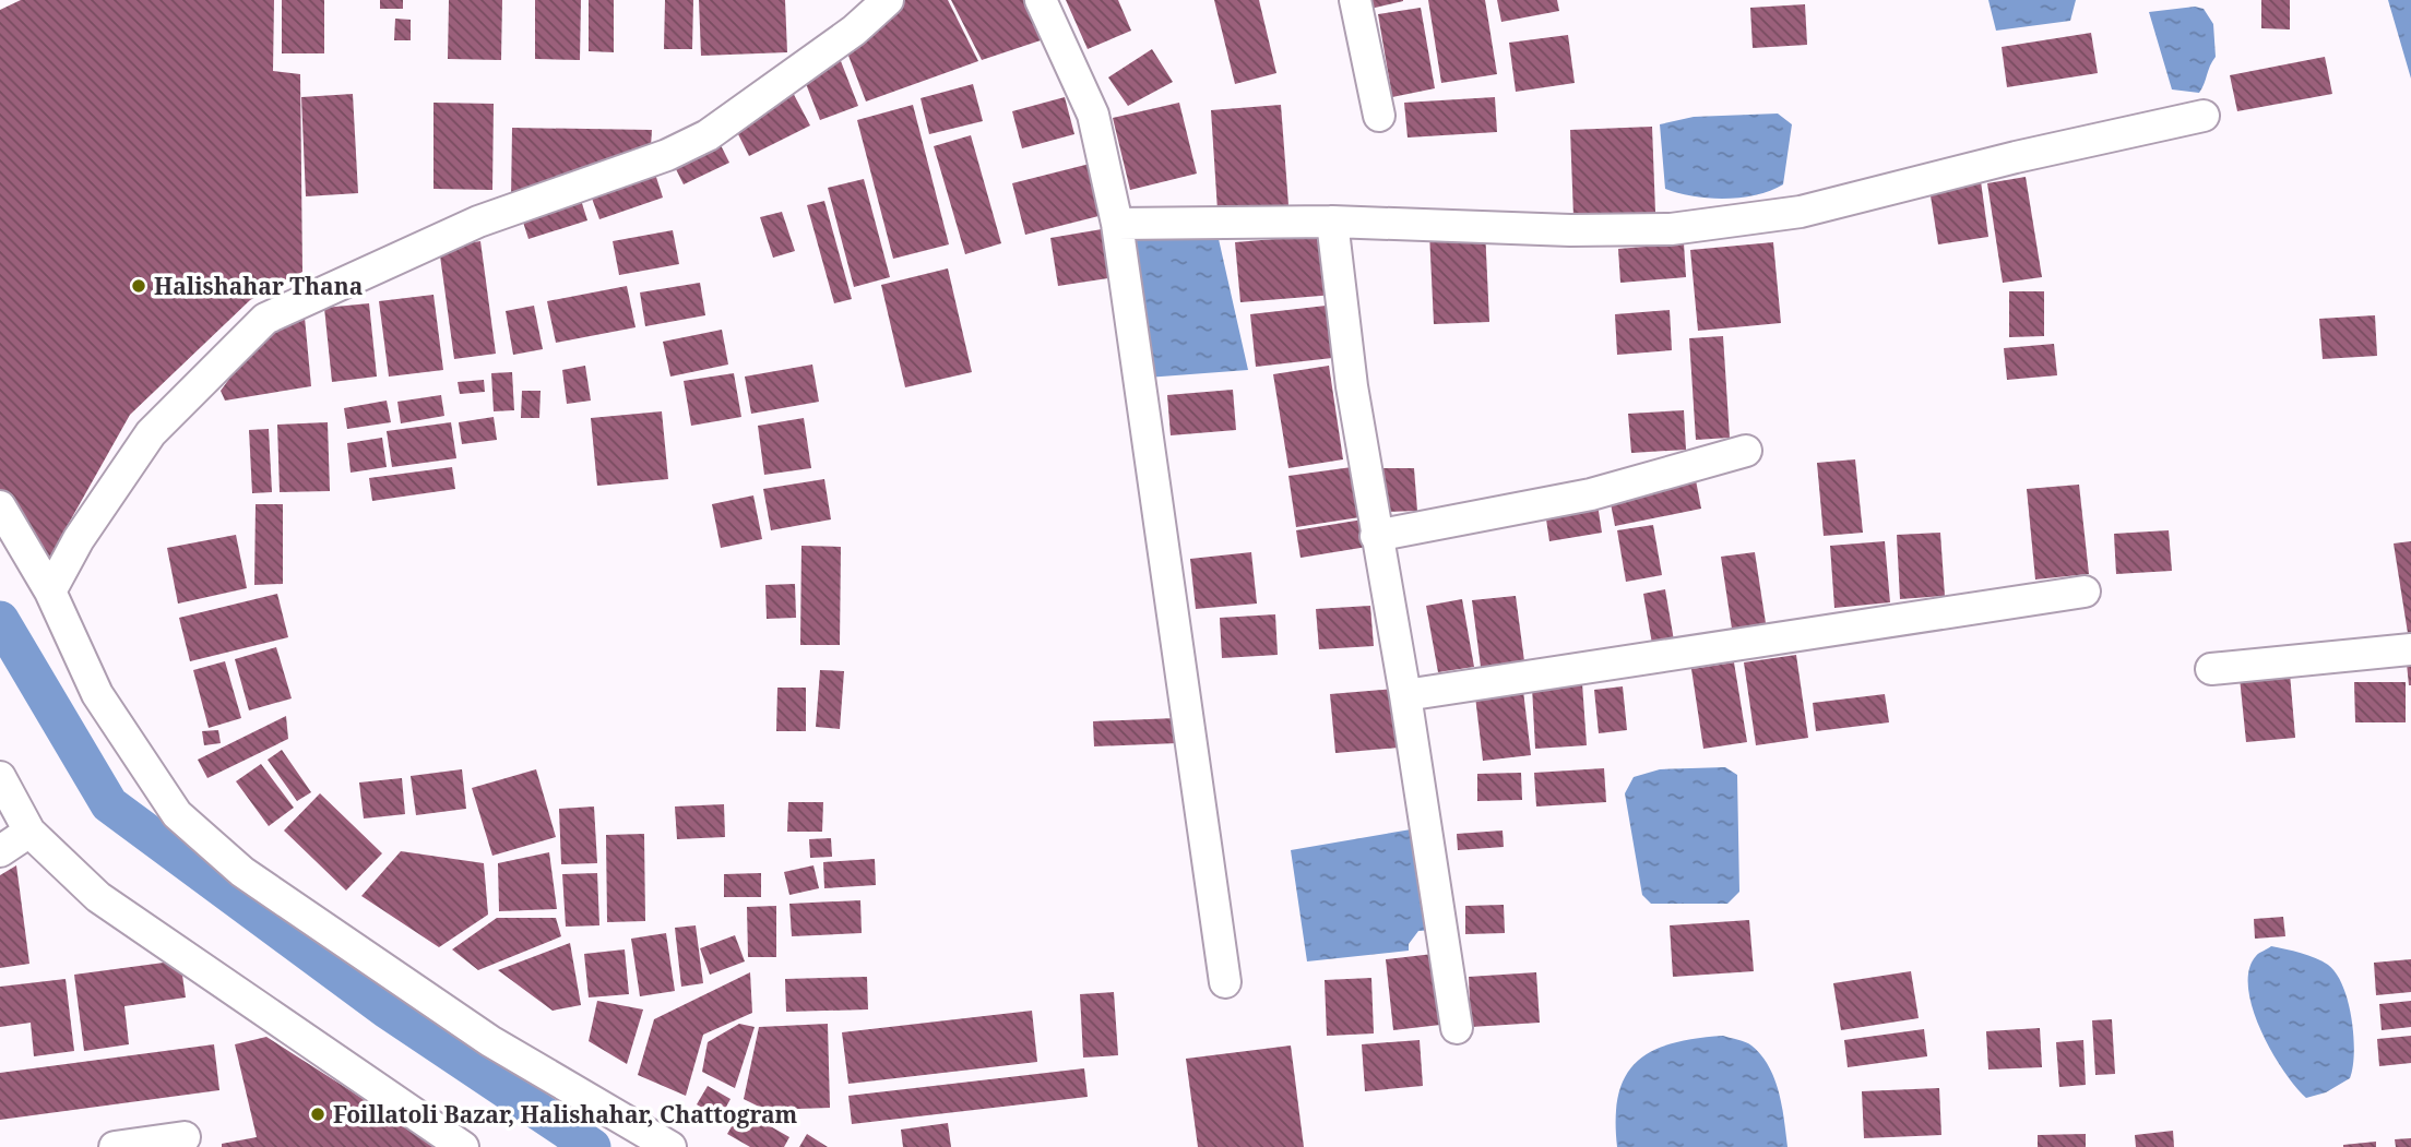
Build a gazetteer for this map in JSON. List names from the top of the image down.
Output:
{
  "places": ["Halishahar Thana", "Foillatoli Bazar, Halishahar, Chattogram"]
}
